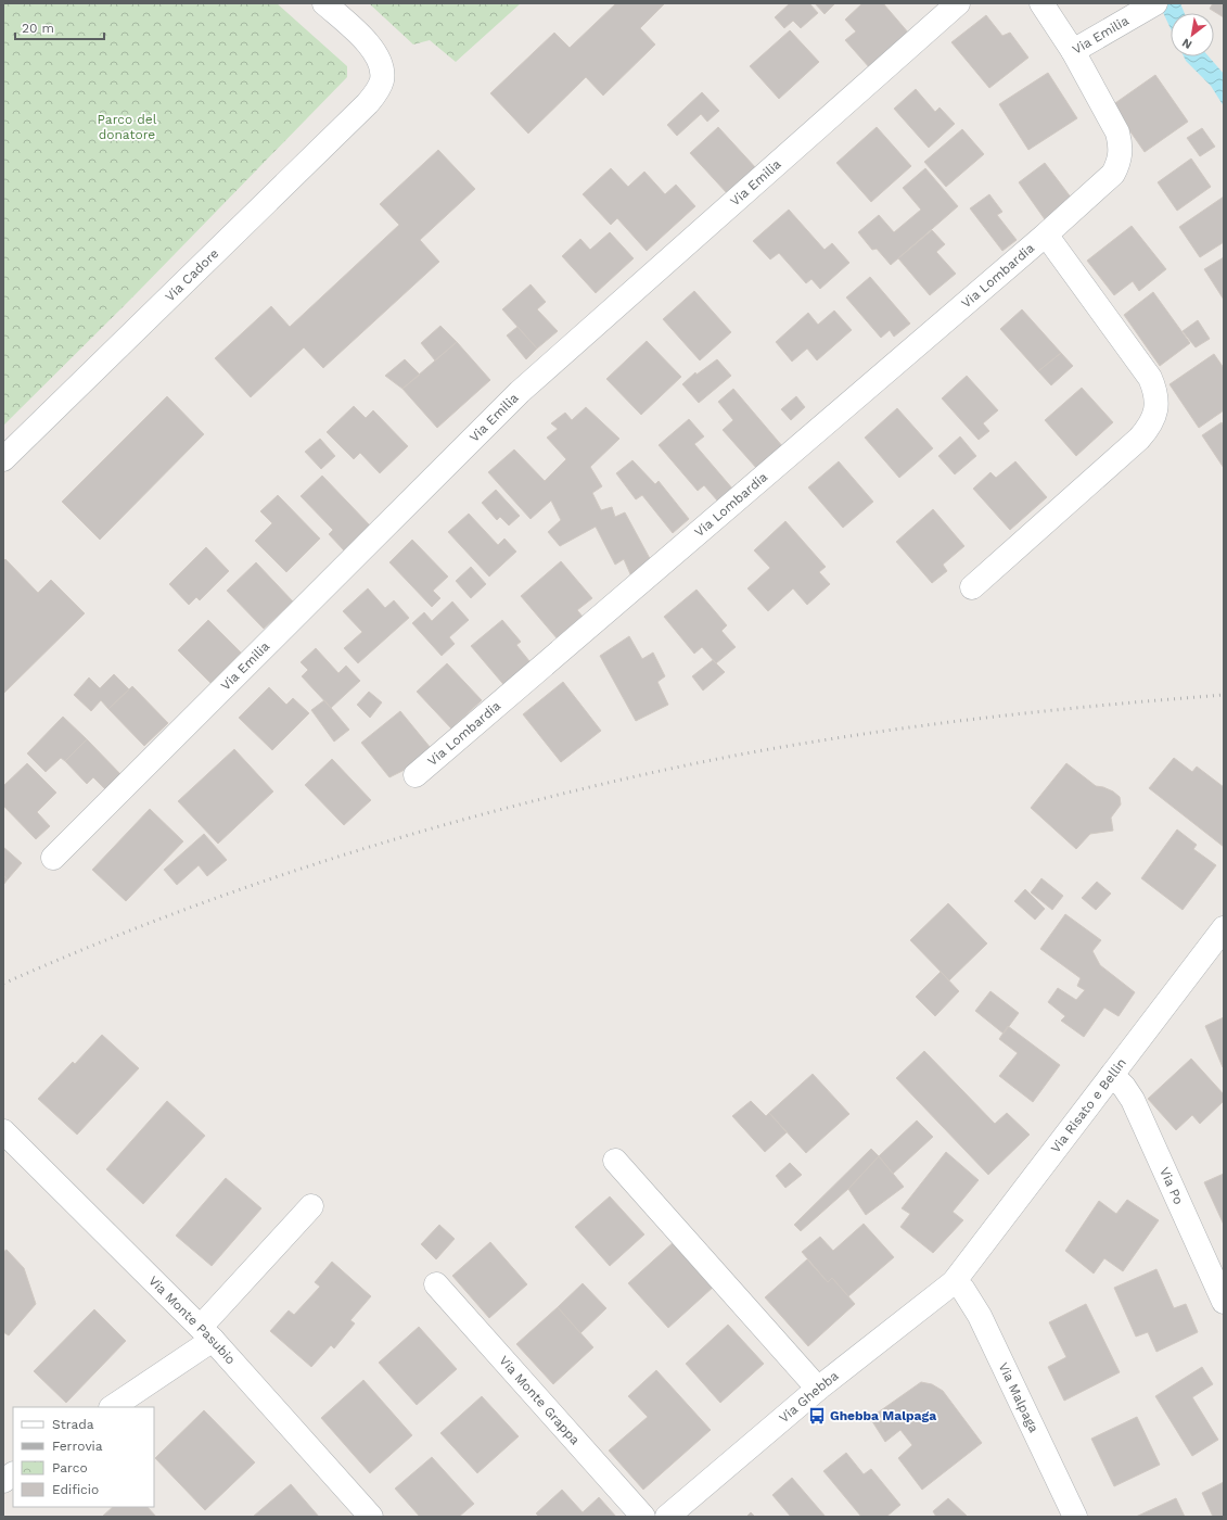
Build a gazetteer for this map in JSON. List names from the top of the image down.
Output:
{
  "streets": {
    "street": [
      "Via Emilia",
      "Via Cadore",
      "Via Lombardia",
      "Via Risato e Bellin",
      "Via Po",
      "Via Monte Pasubio",
      "Via Ghebba",
      "Via Malpaga",
      "Via Monte Grappa"
    ]
  },
  "crossings": [
    ["Via Emilia", "Via Lombardia"],
    ["Via Risato e Bellin", "Via Po"],
    ["Via Risato e Bellin", "Via Ghebba"],
    ["Via Risato e Bellin", "Via Malpaga"],
    ["Via Ghebba", "Via Malpaga"]
  ],
  "parks": ["Parco del donatore"],
  "places": {
    "bus stop": ["Ghebba Malpaga"]
  },
  "legend": [
    "Strada",
    "Ferrovia",
    "Parco",
    "Edificio"
  ],
  "scale_bar": "20 m",
  "north": "bottom left"
}
